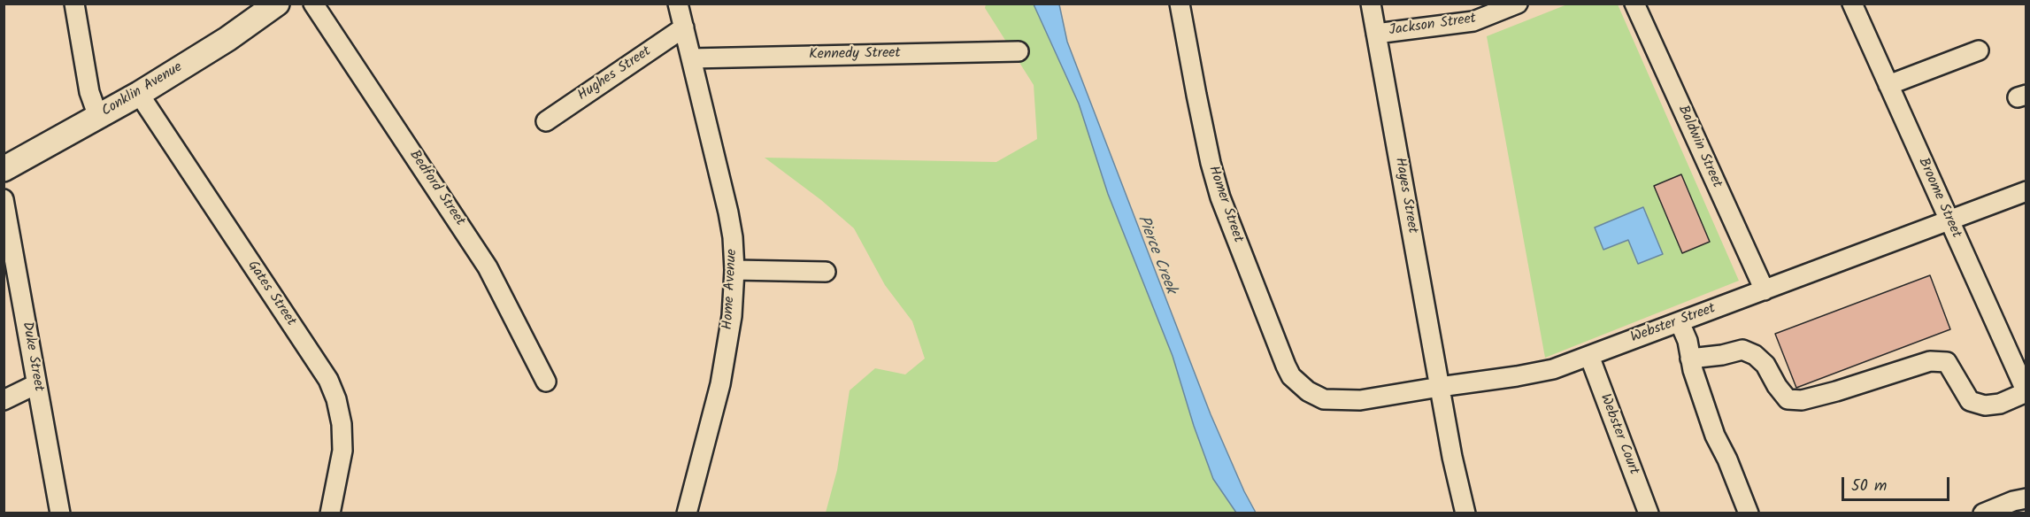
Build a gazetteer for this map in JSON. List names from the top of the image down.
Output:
{
  "streets": {
    "main road": ["Conklin Avenue"],
    "street": [
      "Jackson Street",
      "Kennedy Street",
      "Hughes Street",
      "Baldwin Street",
      "Bedford Street",
      "Hayes Street",
      "Broome Street",
      "Homer Street",
      "Home Avenue",
      "Gates Street",
      "Webster Street",
      "Duke Street",
      "Webster Court"
    ]
  },
  "crossings": [
    ["Jackson Street", "Hayes Street"],
    ["Kennedy Street", "Home Avenue"],
    ["Hughes Street", "Home Avenue"],
    ["Conklin Avenue", "Gates Street"],
    ["Baldwin Street", "Webster Street"],
    ["Hayes Street", "Webster Street"],
    ["Broome Street", "Webster Street"],
    ["Homer Street", "Webster Street"],
    ["Webster Street", "Webster Court"]
  ],
  "water": ["Pierce Creek"],
  "scale_bar": "50 m"
}
